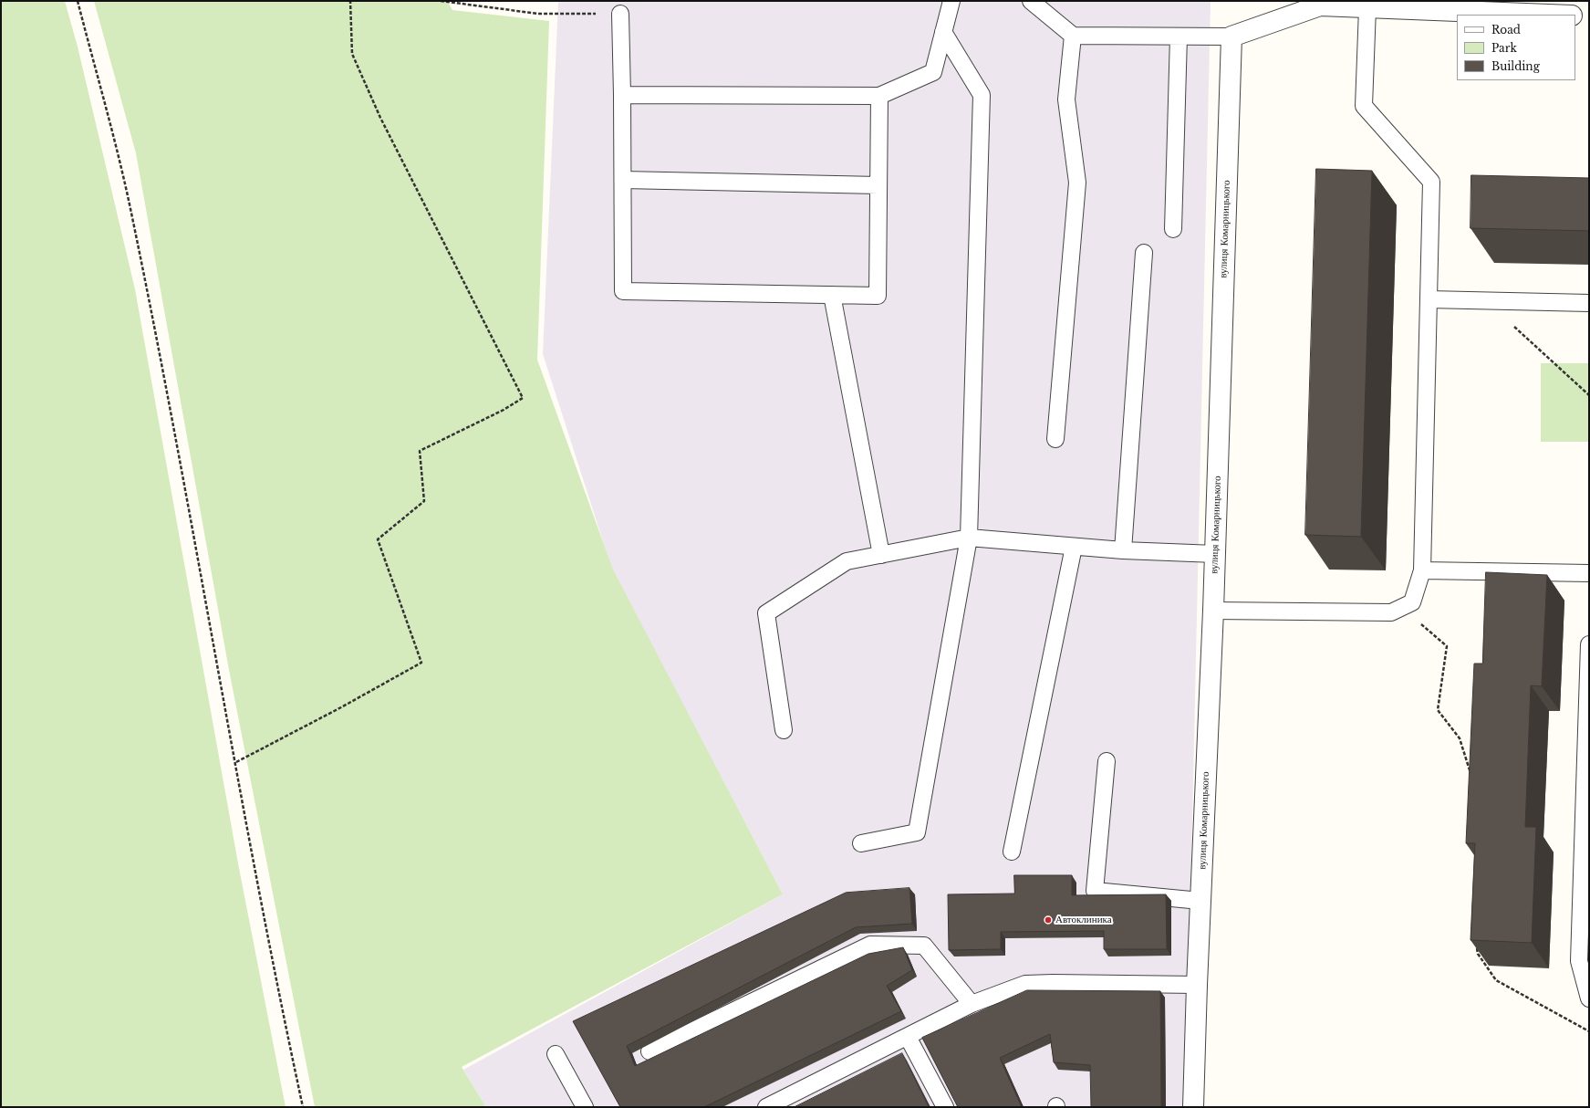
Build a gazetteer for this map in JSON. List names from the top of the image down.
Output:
{
  "streets": {
    "street": ["вулиця Комарницького"]
  },
  "places": ["Автоклиника"],
  "legend": ["Road", "Park", "Building"]
}
